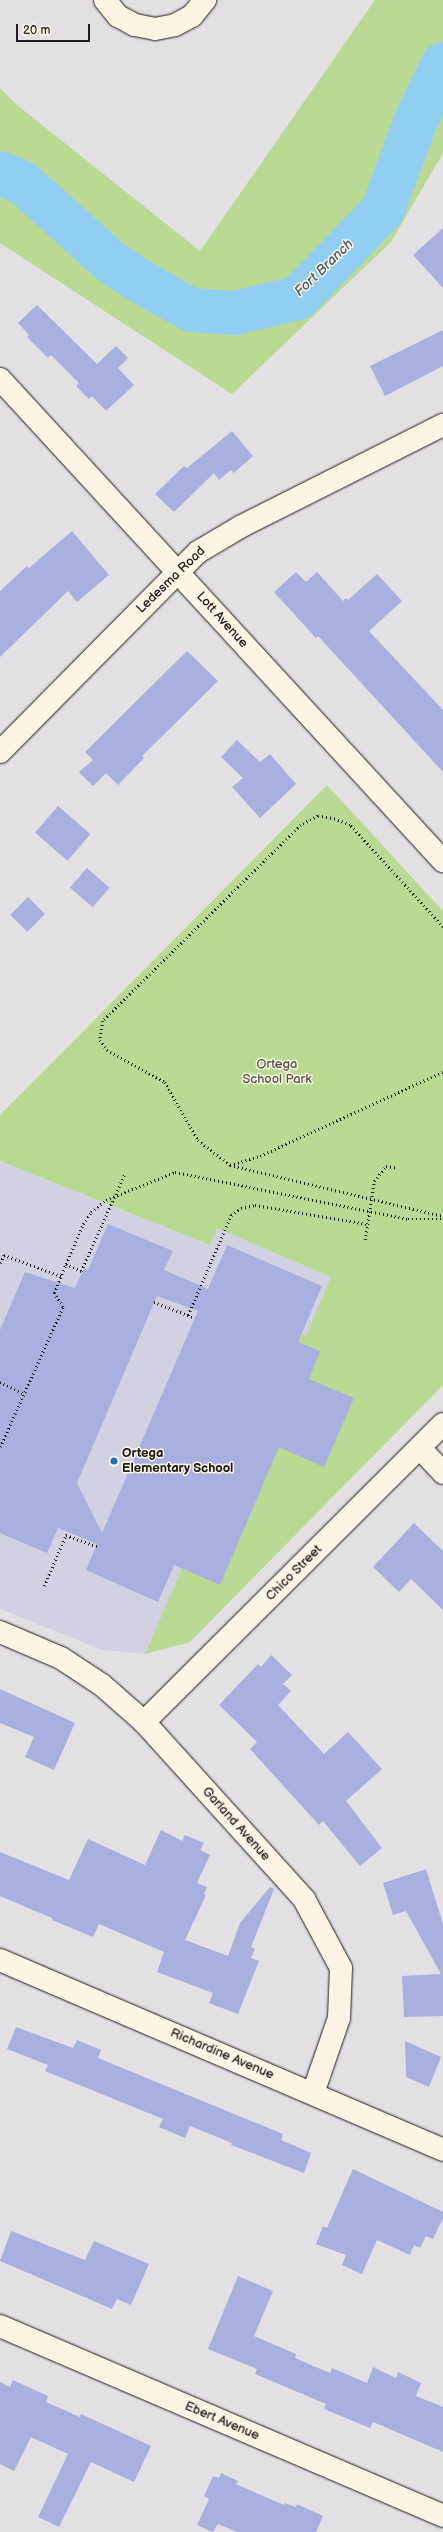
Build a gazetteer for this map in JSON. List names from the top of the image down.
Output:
{
  "streets": {
    "street": [
      "Ledesma Road",
      "Lott Avenue",
      "Chico Street",
      "Garland Avenue",
      "Richardine Avenue",
      "Ebert Avenue"
    ]
  },
  "crossings": [
    ["Ledesma Road", "Lott Avenue"],
    ["Chico Street", "Garland Avenue"],
    ["Garland Avenue", "Richardine Avenue"]
  ],
  "water": ["Fort Branch"],
  "parks": ["Ortega School Park"],
  "places": ["Ortega Elementary School"],
  "scale_bar": "20 m"
}
